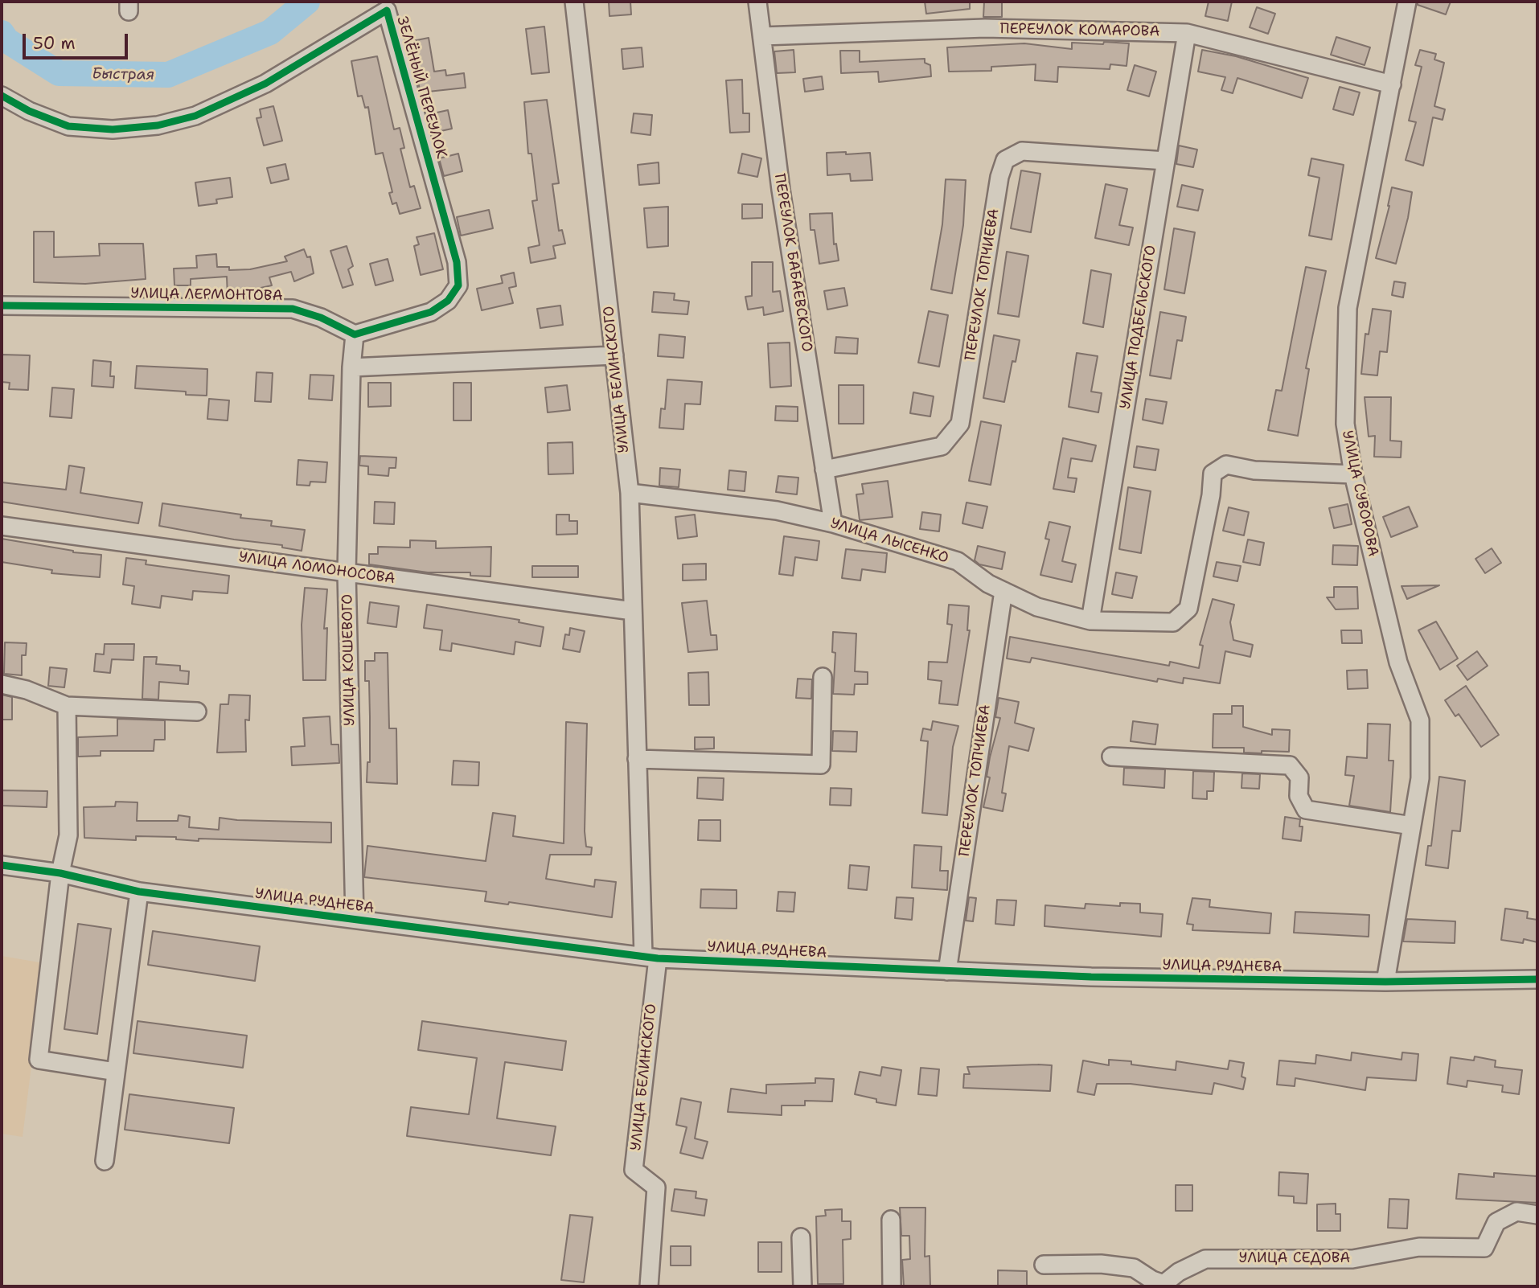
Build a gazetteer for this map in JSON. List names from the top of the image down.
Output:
{
  "streets": {
    "street": [
      "ПЕРЕУЛОК КОМАРОВА",
      "ЗЕЛЁНЫЙ ПЕРЕУЛОК",
      "ПЕРЕУЛОК БАБАЕВСКОГО",
      "ПЕРЕУЛОК ТОПЧИЕВА",
      "УЛИЦА ЛЕРМОНТОВА",
      "УЛИЦА ПОДБЕЛЬСКОГО",
      "УЛИЦА БЕЛИНСКОГО",
      "УЛИЦА СУВОРОВА",
      "УЛИЦА ЛЫСЕНКО",
      "УЛИЦА ЛОМОНОСОВА",
      "УЛИЦА КОШЕВОГО",
      "УЛИЦА РУДНЕВА",
      "УЛИЦА СЕДОВА"
    ]
  },
  "crossings": [
    ["ПЕРЕУЛОК КОМАРОВА", "ПЕРЕУЛОК БАБАЕВСКОГО"],
    ["ПЕРЕУЛОК КОМАРОВА", "УЛИЦА ПОДБЕЛЬСКОГО"],
    ["ПЕРЕУЛОК КОМАРОВА", "УЛИЦА СУВОРОВА"],
    ["ЗЕЛЁНЫЙ ПЕРЕУЛОК", "УЛИЦА ЛЕРМОНТОВА"],
    ["ЗЕЛЁНЫЙ ПЕРЕУЛОК", "УЛИЦА КОШЕВОГО"],
    ["ПЕРЕУЛОК БАБАЕВСКОГО", "ПЕРЕУЛОК ТОПЧИЕВА"],
    ["ПЕРЕУЛОК БАБАЕВСКОГО", "УЛИЦА ЛЫСЕНКО"],
    ["ПЕРЕУЛОК ТОПЧИЕВА", "УЛИЦА ПОДБЕЛЬСКОГО"],
    ["ПЕРЕУЛОК ТОПЧИЕВА", "УЛИЦА ЛЫСЕНКО"],
    ["ПЕРЕУЛОК ТОПЧИЕВА", "УЛИЦА РУДНЕВА"],
    ["УЛИЦА ЛЕРМОНТОВА", "УЛИЦА КОШЕВОГО"],
    ["УЛИЦА ПОДБЕЛЬСКОГО", "УЛИЦА ЛЫСЕНКО"],
    ["УЛИЦА БЕЛИНСКОГО", "УЛИЦА ЛЫСЕНКО"],
    ["УЛИЦА БЕЛИНСКОГО", "УЛИЦА ЛОМОНОСОВА"],
    ["УЛИЦА БЕЛИНСКОГО", "УЛИЦА РУДНЕВА"],
    ["УЛИЦА СУВОРОВА", "УЛИЦА ЛЫСЕНКО"],
    ["УЛИЦА СУВОРОВА", "УЛИЦА РУДНЕВА"],
    ["УЛИЦА ЛОМОНОСОВА", "УЛИЦА КОШЕВОГО"],
    ["УЛИЦА КОШЕВОГО", "УЛИЦА РУДНЕВА"]
  ],
  "water": ["Быстрая"],
  "scale_bar": "50 m"
}
